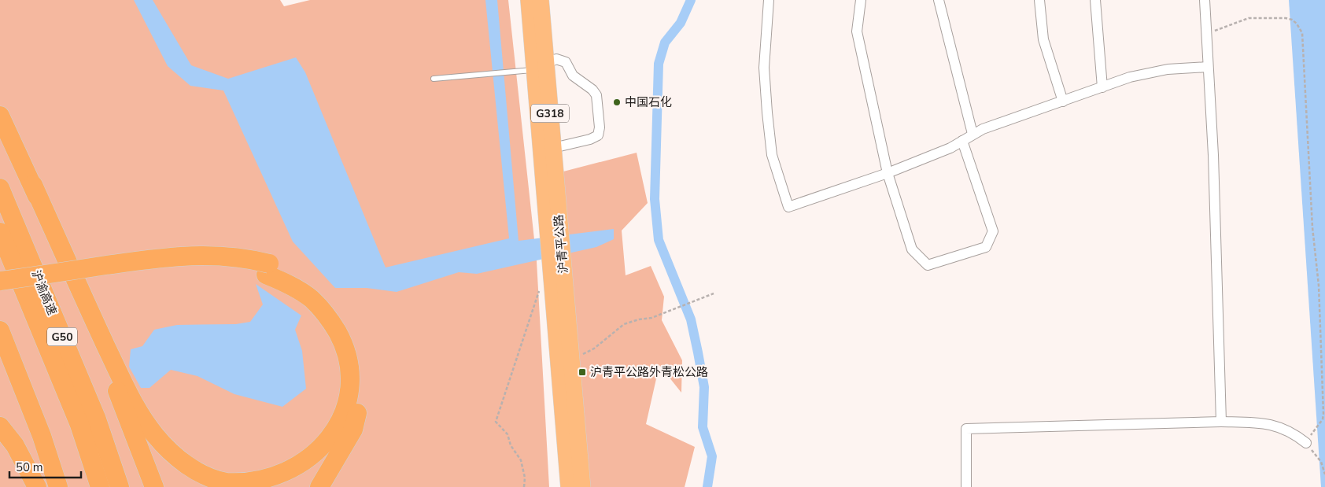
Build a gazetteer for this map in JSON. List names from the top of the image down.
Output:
{
  "streets": {
    "highway": [
      "G318",
      "沪青平公路",
      "沪渝高速",
      "G50"
    ]
  },
  "places": {
    "other": ["中国石化"],
    "transit": ["沪青平公路外青松公路"]
  },
  "scale_bar": "50 m"
}
